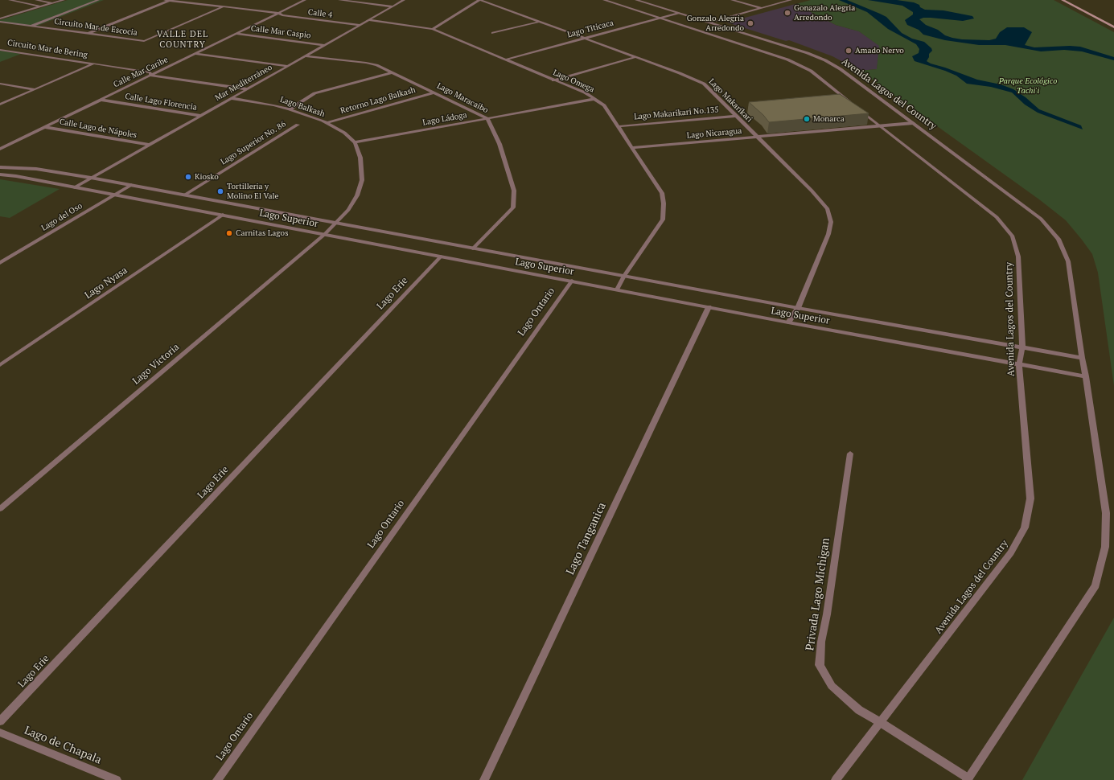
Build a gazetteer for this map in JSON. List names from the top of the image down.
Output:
{
  "streets": {
    "street": [
      "Calle 4",
      "Circuito Mar de Escocia",
      "Lago Titicaca",
      "Calle Mar Caspio",
      "Circuito Mar de Bering",
      "Calle Mar Caribe",
      "Lago Omega",
      "Mar Mediterráneo",
      "Avenida Lagos del Country",
      "Lago Maracaibo",
      "Retorno Lago Balkash",
      "Lago Makarikari",
      "Calle Lago Florencia",
      "Lago Balkash",
      "Lago Makarikari No.135",
      "Lago Ládoga",
      "Calle Lago de Nápoles",
      "Lago Nicaragua",
      "Lago Superior No. 86",
      "Lago del Oso",
      "Lago Superior",
      "Lago Nyasa",
      "Lago Erie",
      "Lago Ontario",
      "Lago Victoria",
      "Lago Tanganica",
      "Privada Lago Michigan",
      "Lago de Chapala"
    ]
  },
  "crossings": [
    ["Calle 4", "Circuito Mar de Escocia"],
    ["Calle 4", "Calle Mar Caribe"],
    ["Calle 4", "Mar Mediterráneo"],
    ["Circuito Mar de Escocia", "Calle Mar Caribe"],
    ["Lago Titicaca", "Lago Omega"],
    ["Lago Titicaca", "Avenida Lagos del Country"],
    ["Lago Titicaca", "Lago Makarikari"],
    ["Calle Mar Caspio", "Calle Mar Caribe"],
    ["Calle Mar Caspio", "Mar Mediterráneo"],
    ["Circuito Mar de Bering", "Calle Mar Caribe"],
    ["Calle Mar Caribe", "Calle Lago Florencia"],
    ["Calle Mar Caribe", "Calle Lago de Nápoles"],
    ["Lago Omega", "Mar Mediterráneo"],
    ["Lago Omega", "Lago Makarikari No.135"],
    ["Lago Omega", "Lago Ládoga"],
    ["Lago Omega", "Lago Nicaragua"],
    ["Lago Omega", "Lago Superior"],
    ["Mar Mediterráneo", "Lago Maracaibo"],
    ["Mar Mediterráneo", "Calle Lago Florencia"],
    ["Mar Mediterráneo", "Lago Balkash"],
    ["Mar Mediterráneo", "Calle Lago de Nápoles"],
    ["Mar Mediterráneo", "Lago Superior"],
    ["Avenida Lagos del Country", "Lago Nicaragua"],
    ["Avenida Lagos del Country", "Lago Superior"],
    ["Avenida Lagos del Country", "Privada Lago Michigan"],
    ["Lago Maracaibo", "Retorno Lago Balkash"],
    ["Lago Maracaibo", "Lago Ládoga"],
    ["Lago Maracaibo", "Lago Superior"],
    ["Retorno Lago Balkash", "Lago Balkash"],
    ["Lago Makarikari", "Lago Makarikari No.135"],
    ["Lago Makarikari", "Lago Nicaragua"],
    ["Lago Makarikari", "Lago Superior"],
    ["Lago Balkash", "Lago Ládoga"],
    ["Lago Balkash", "Lago Superior"],
    ["Lago Balkash", "Lago Victoria"],
    ["Lago Superior No. 86", "Lago Superior"],
    ["Lago del Oso", "Lago Superior"],
    ["Lago Superior", "Lago Nyasa"],
    ["Lago Superior", "Lago Erie"],
    ["Lago Superior", "Lago Ontario"],
    ["Lago Superior", "Lago Victoria"],
    ["Lago Superior", "Lago Tanganica"]
  ],
  "districts": ["VALLE DEL COUNTRY"],
  "parks": ["Parque Ecológico Tachi'i"],
  "places": [
    "Gonazalo Alegria Arredondo",
    "Gonzalo Alegria Arredondo",
    "Amado Nervo",
    "Monarca",
    "Kiosko",
    "Tortilleria y Molino El Vale",
    "Carnitas Lagos"
  ]
}
